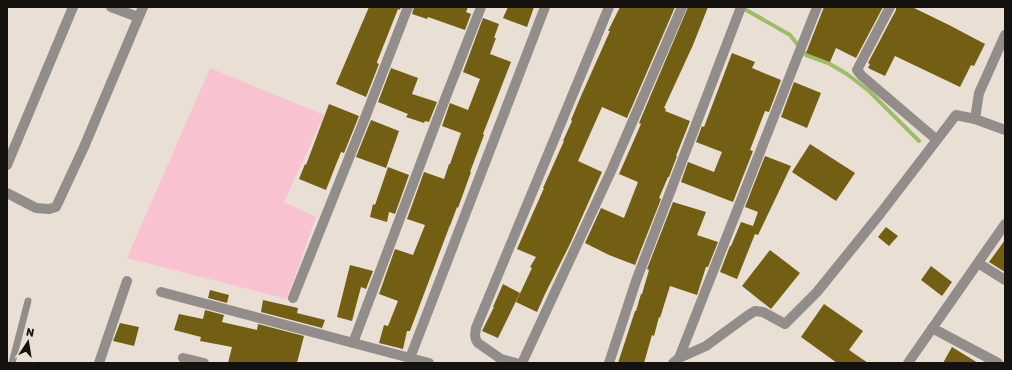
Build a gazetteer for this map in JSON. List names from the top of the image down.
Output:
{
  "north": "top"
}
